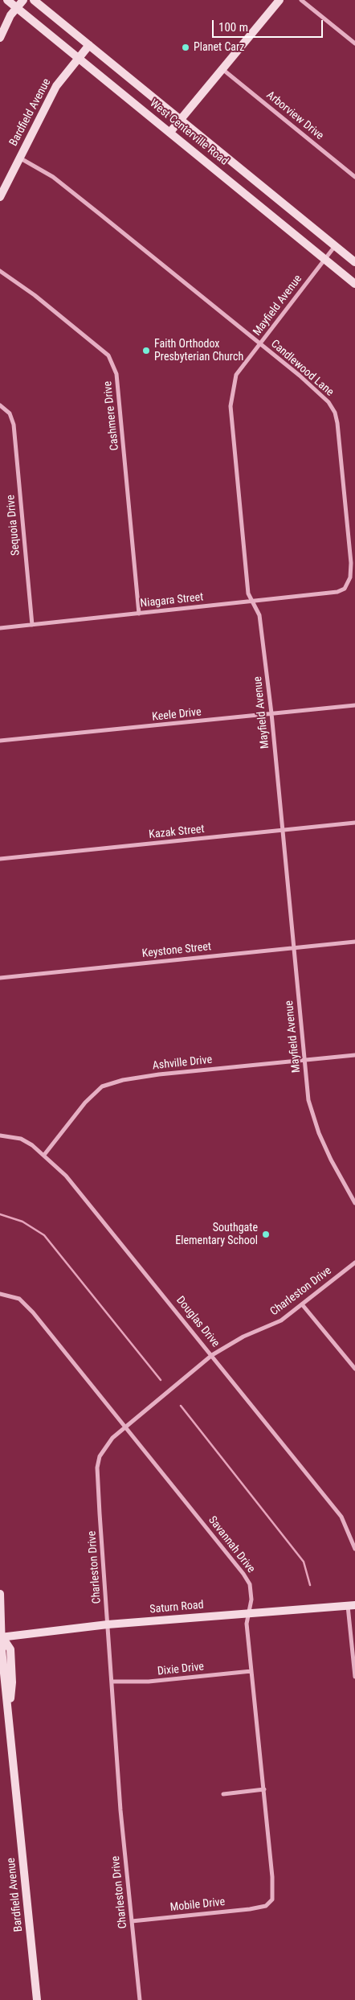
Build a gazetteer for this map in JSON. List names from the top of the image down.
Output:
{
  "streets": {
    "street": [
      "Bardfield Avenue",
      "Arborview Drive",
      "West Centerville Road",
      "Mayfield Avenue",
      "Candlewood Lane",
      "Cashmere Drive",
      "Sequoia Drive",
      "Niagara Street",
      "Keele Drive",
      "Kazak Street",
      "Keystone Street",
      "Ashville Drive",
      "Charleston Drive",
      "Douglas Drive",
      "Savannah Drive",
      "Saturn Road",
      "Dixie Drive",
      "Mobile Drive"
    ]
  },
  "crossings": [
    ["Bardfield Avenue", "West Centerville Road"],
    ["Bardfield Avenue", "Candlewood Lane"],
    ["Bardfield Avenue", "Saturn Road"],
    ["West Centerville Road", "Mayfield Avenue"],
    ["Mayfield Avenue", "Candlewood Lane"],
    ["Mayfield Avenue", "Niagara Street"],
    ["Mayfield Avenue", "Keele Drive"],
    ["Mayfield Avenue", "Kazak Street"],
    ["Mayfield Avenue", "Keystone Street"],
    ["Mayfield Avenue", "Ashville Drive"],
    ["Candlewood Lane", "Niagara Street"],
    ["Cashmere Drive", "Niagara Street"],
    ["Sequoia Drive", "Niagara Street"],
    ["Ashville Drive", "Douglas Drive"],
    ["Charleston Drive", "Douglas Drive"],
    ["Charleston Drive", "Savannah Drive"],
    ["Charleston Drive", "Saturn Road"],
    ["Charleston Drive", "Dixie Drive"],
    ["Charleston Drive", "Mobile Drive"],
    ["Savannah Drive", "Saturn Road"],
    ["Savannah Drive", "Dixie Drive"],
    ["Savannah Drive", "Mobile Drive"]
  ],
  "places": ["Planet Carz", "Faith Orthodox Presbyterian Church", "Southgate Elementary School"],
  "scale_bar": "100 m"
}
